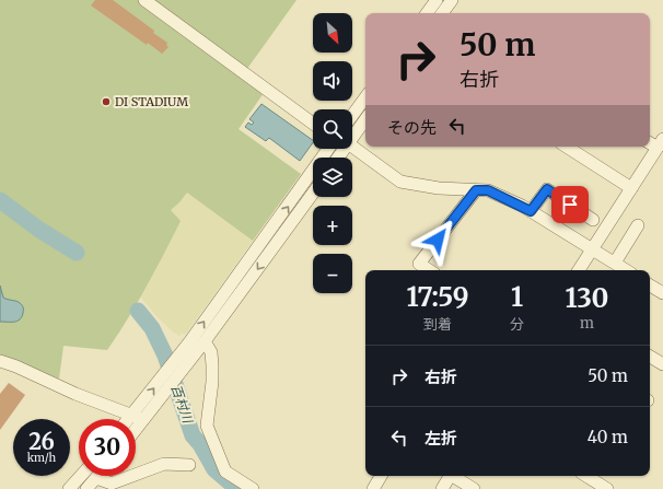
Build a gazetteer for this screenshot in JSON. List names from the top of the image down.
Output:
{
  "water": ["百村川"],
  "places": ["DI STADIUM"],
  "north": "bottom right",
  "page": {
    "map_buttons": ["+", "−"],
    "turn": ["50 m", "右折"],
    "then": "その先",
    "eta": [
      "17:59",
      "到着",
      "1",
      "分",
      "130",
      "m"
    ],
    "list": [
      {
        "name": "右折",
        "value": "50 m"
      },
      {
        "name": "左折",
        "value": "40 m"
      }
    ],
    "speed": "26 km/h",
    "limit": "30"
  }
}
